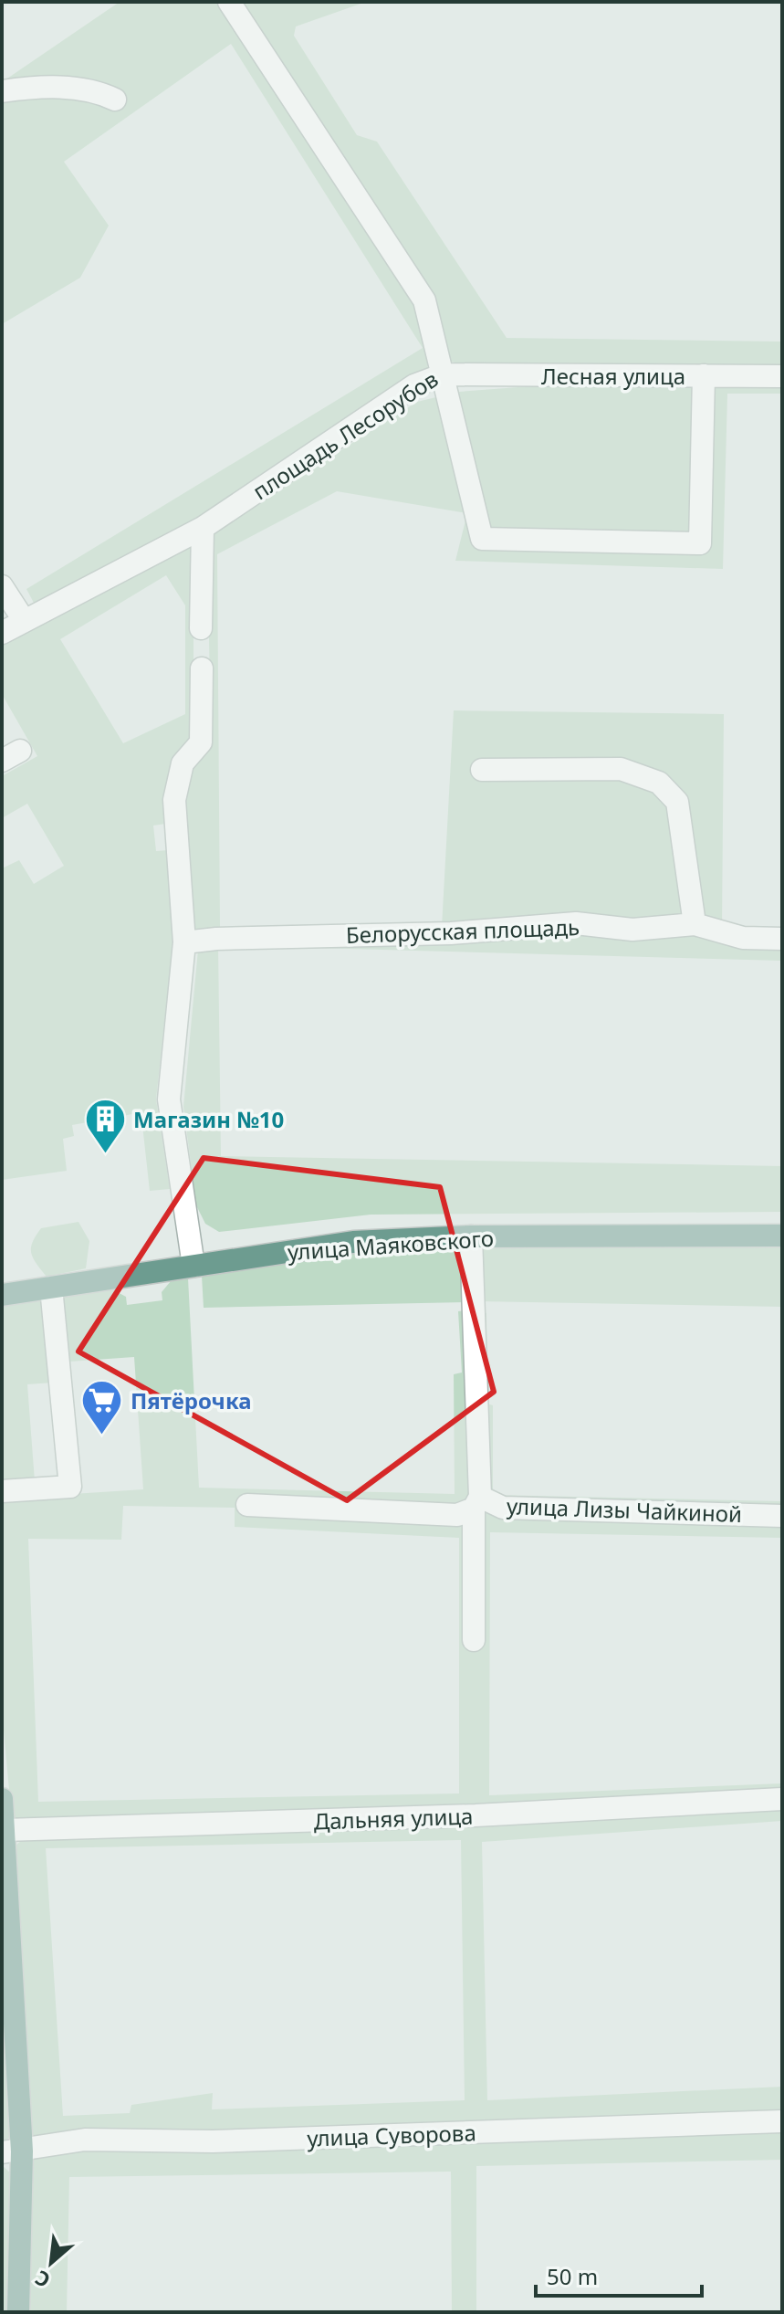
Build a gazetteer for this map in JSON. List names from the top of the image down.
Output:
{
  "streets": {
    "main road": ["улица Маяковского"],
    "street": [
      "Лесная улица",
      "площадь Лесорубов",
      "Белорусская площадь",
      "улица Лизы Чайкиной",
      "Дальняя улица",
      "улица Суворова"
    ]
  },
  "crossings": [
    ["Лесная улица", "площадь Лесорубов"]
  ],
  "places": {
    "building": ["Магазин №10"],
    "supermarket": ["Пятёрочка"]
  },
  "scale_bar": "50 m",
  "north": "bottom left"
}
